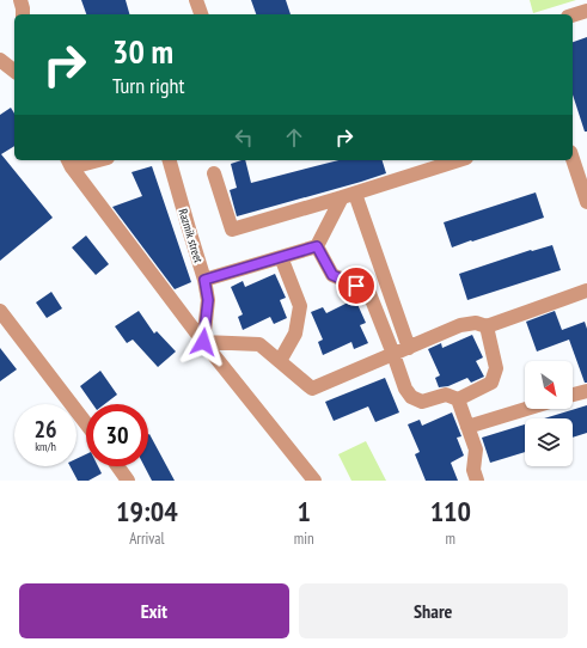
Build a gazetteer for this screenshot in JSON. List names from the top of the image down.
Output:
{
  "streets": {
    "street": ["Razmik street"]
  },
  "north": "bottom right",
  "page": {
    "turn": ["30 m", "Turn right"],
    "speed": "26 km/h",
    "limit": "30",
    "eta": [
      "19:04",
      "Arrival",
      "1",
      "min",
      "110",
      "m"
    ],
    "buttons": ["Exit", "Share"]
  }
}
